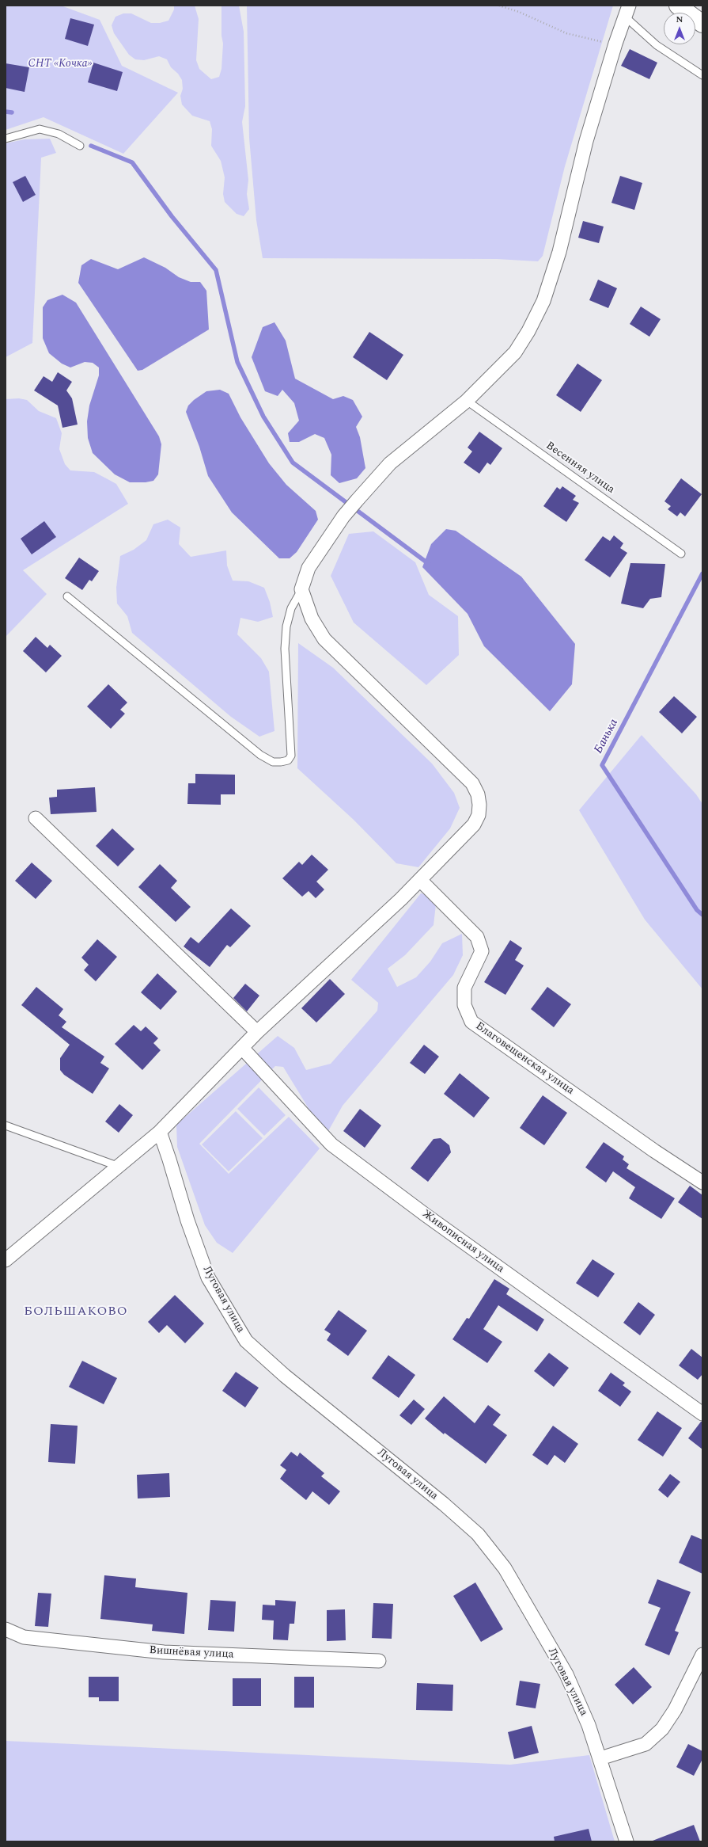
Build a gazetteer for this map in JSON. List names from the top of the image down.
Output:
{
  "streets": {
    "street": [
      "Благовещенская улица",
      "Живописная улица",
      "Луговая улица",
      "Вишнёвая улица"
    ],
    "lane": ["Весенняя улица"]
  },
  "districts": ["БОЛЬШАКОВО"],
  "water": ["Банька"],
  "parks": ["СНТ «Кочка»"],
  "north": "top"
}
